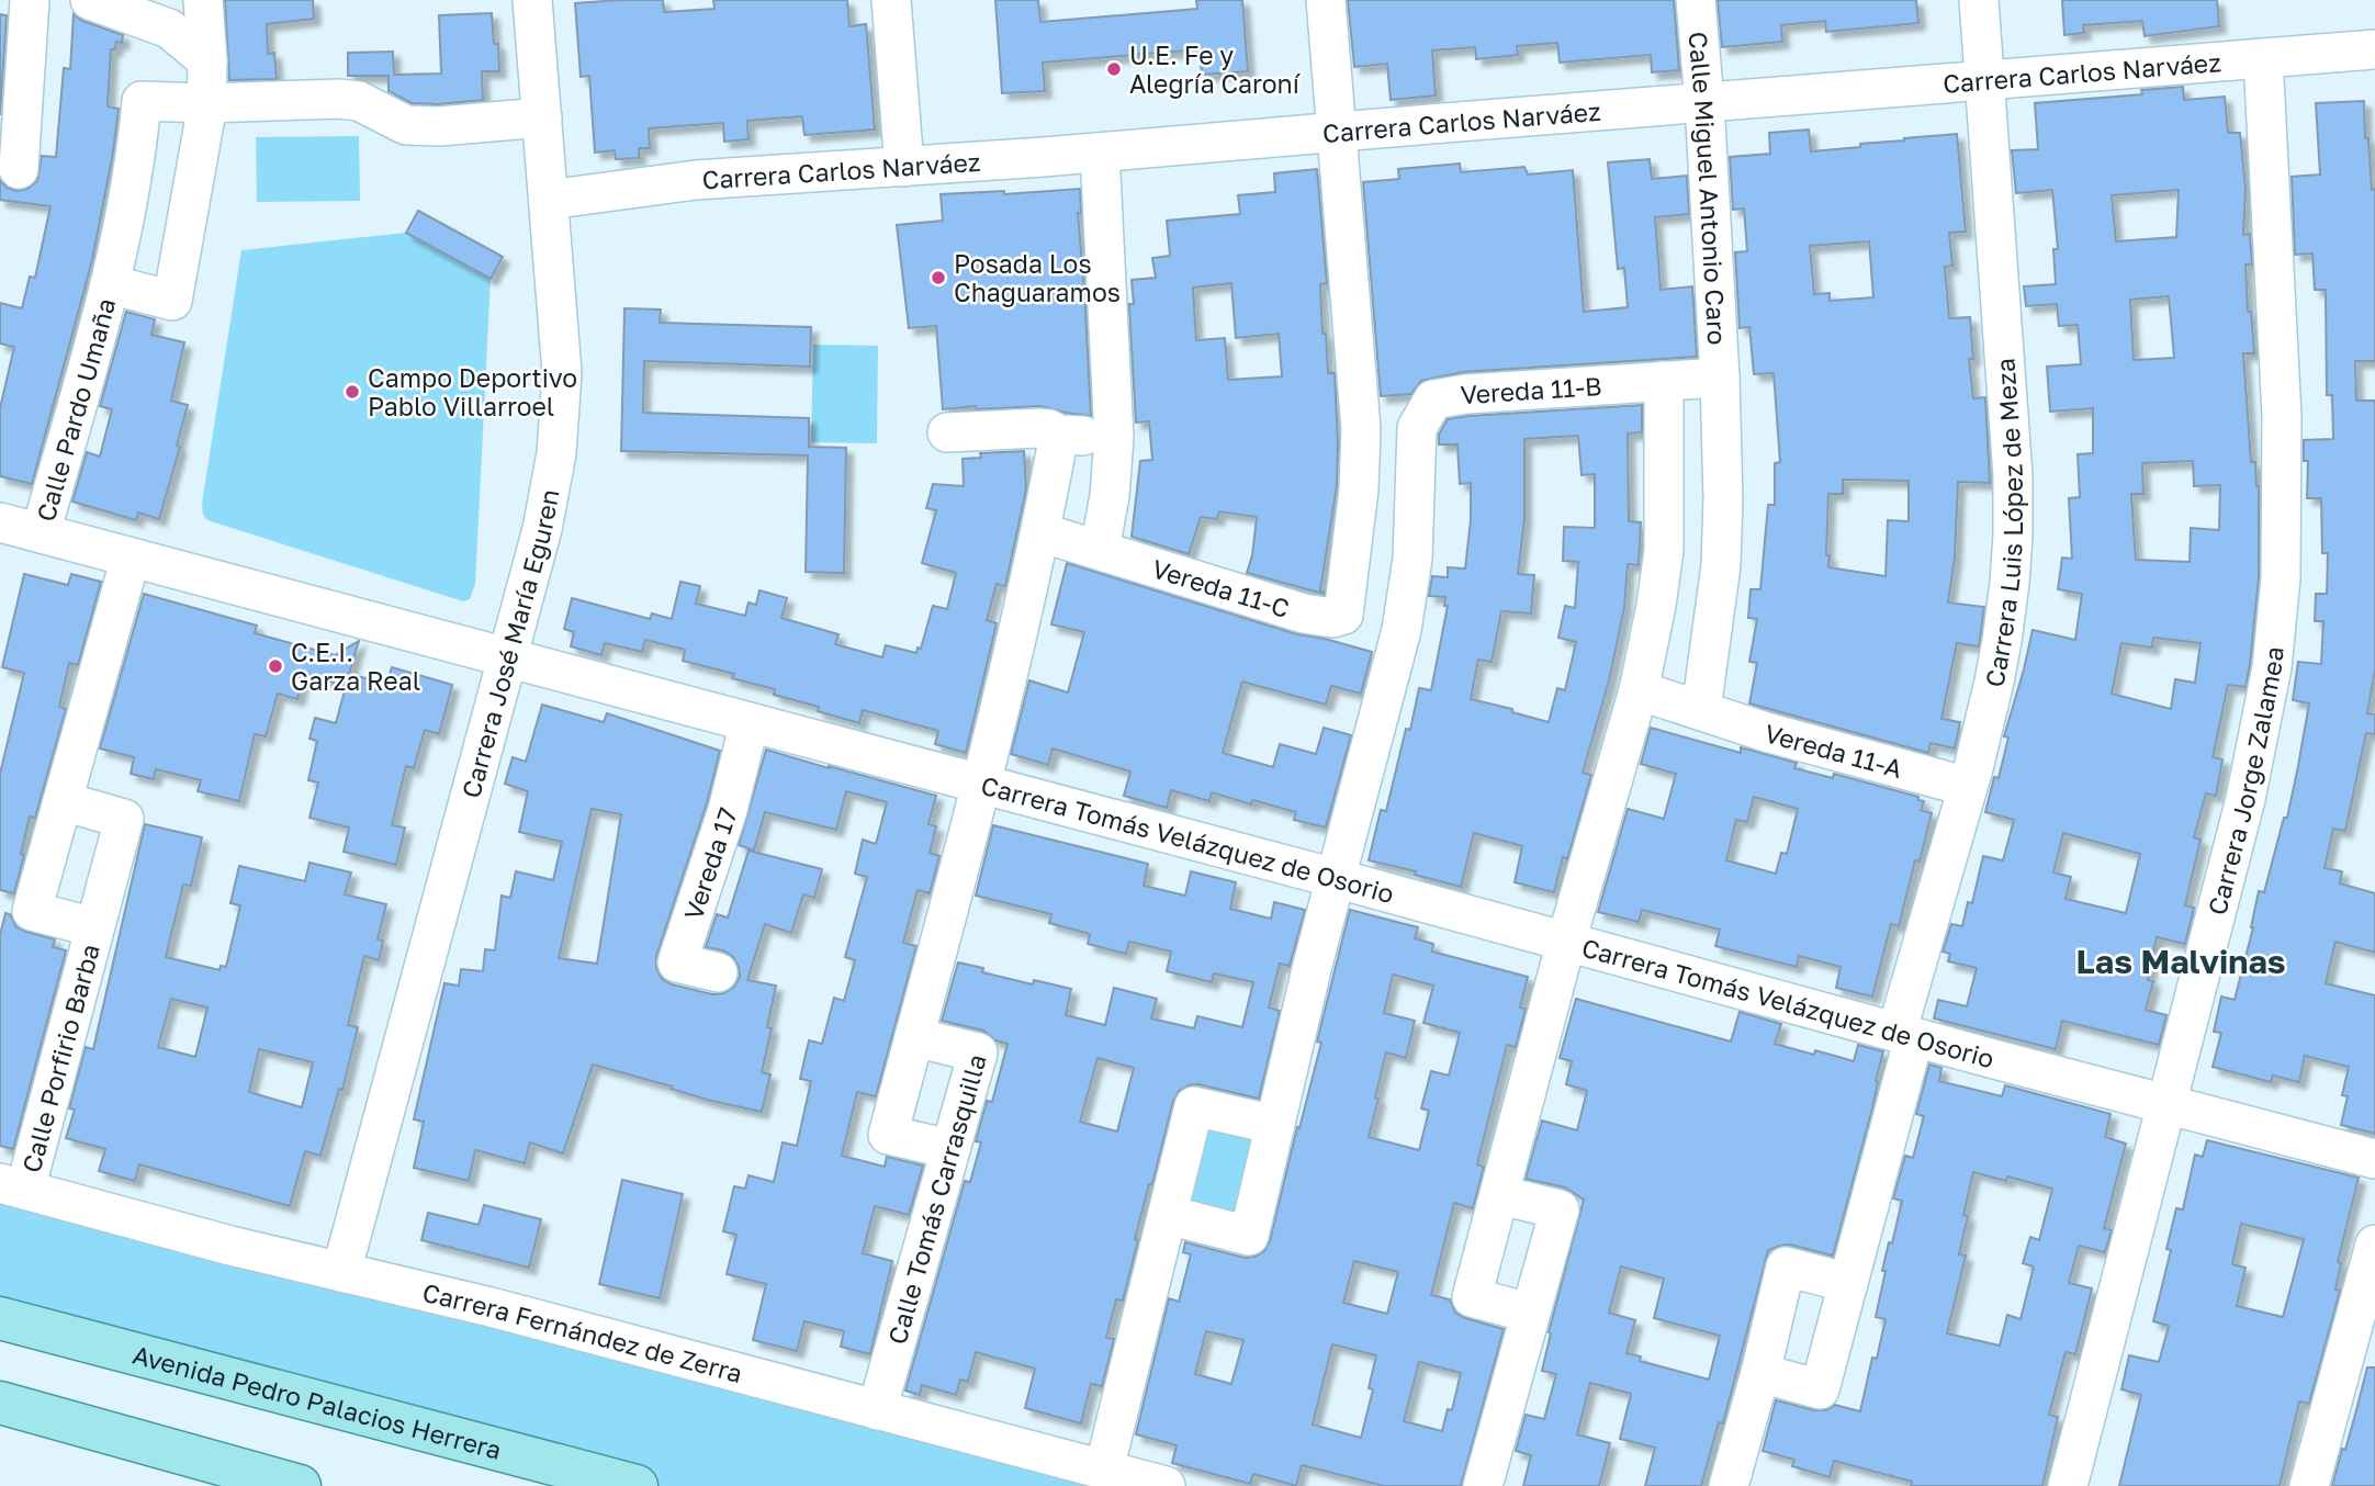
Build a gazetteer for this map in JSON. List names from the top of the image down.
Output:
{
  "streets": {
    "main road": ["Avenida Pedro Palacios Herrera"],
    "street": [
      "Carrera Carlos Narváez",
      "Calle Miguel Antonio Caro",
      "Vereda 11-B",
      "Calle Pardo Umaña",
      "Carrera Luis López de Meza",
      "Vereda 11-C",
      "Carrera José María Eguren",
      "Vereda 11-A",
      "Carrera Jorge Zalamea",
      "Carrera Tomás Velázquez de Osorio",
      "Vereda 17",
      "Calle Porfirio Barba",
      "Calle Tomás Carrasquilla",
      "Carrera Fernández de Zerra"
    ]
  },
  "crossings": [
    ["Carrera Carlos Narváez", "Calle Miguel Antonio Caro"],
    ["Carrera Carlos Narváez", "Carrera Luis López de Meza"],
    ["Carrera Carlos Narváez", "Carrera José María Eguren"],
    ["Carrera Carlos Narváez", "Carrera Jorge Zalamea"],
    ["Calle Miguel Antonio Caro", "Vereda 11-B"],
    ["Calle Miguel Antonio Caro", "Vereda 11-A"],
    ["Calle Pardo Umaña", "Carrera Tomás Velázquez de Osorio"],
    ["Carrera Luis López de Meza", "Vereda 11-A"],
    ["Carrera Luis López de Meza", "Carrera Tomás Velázquez de Osorio"],
    ["Carrera José María Eguren", "Carrera Tomás Velázquez de Osorio"],
    ["Carrera José María Eguren", "Carrera Fernández de Zerra"],
    ["Carrera Jorge Zalamea", "Carrera Tomás Velázquez de Osorio"],
    ["Carrera Tomás Velázquez de Osorio", "Vereda 17"],
    ["Carrera Tomás Velázquez de Osorio", "Calle Porfirio Barba"],
    ["Calle Porfirio Barba", "Carrera Fernández de Zerra"],
    ["Calle Tomás Carrasquilla", "Carrera Fernández de Zerra"]
  ],
  "districts": ["Las Malvinas"],
  "places": [
    "U.E. Fe y Alegría Caroní",
    "Posada Los Chaguaramos",
    "Campo Deportivo Pablo Villarroel",
    "C.E.I. Garza Real"
  ]
}
